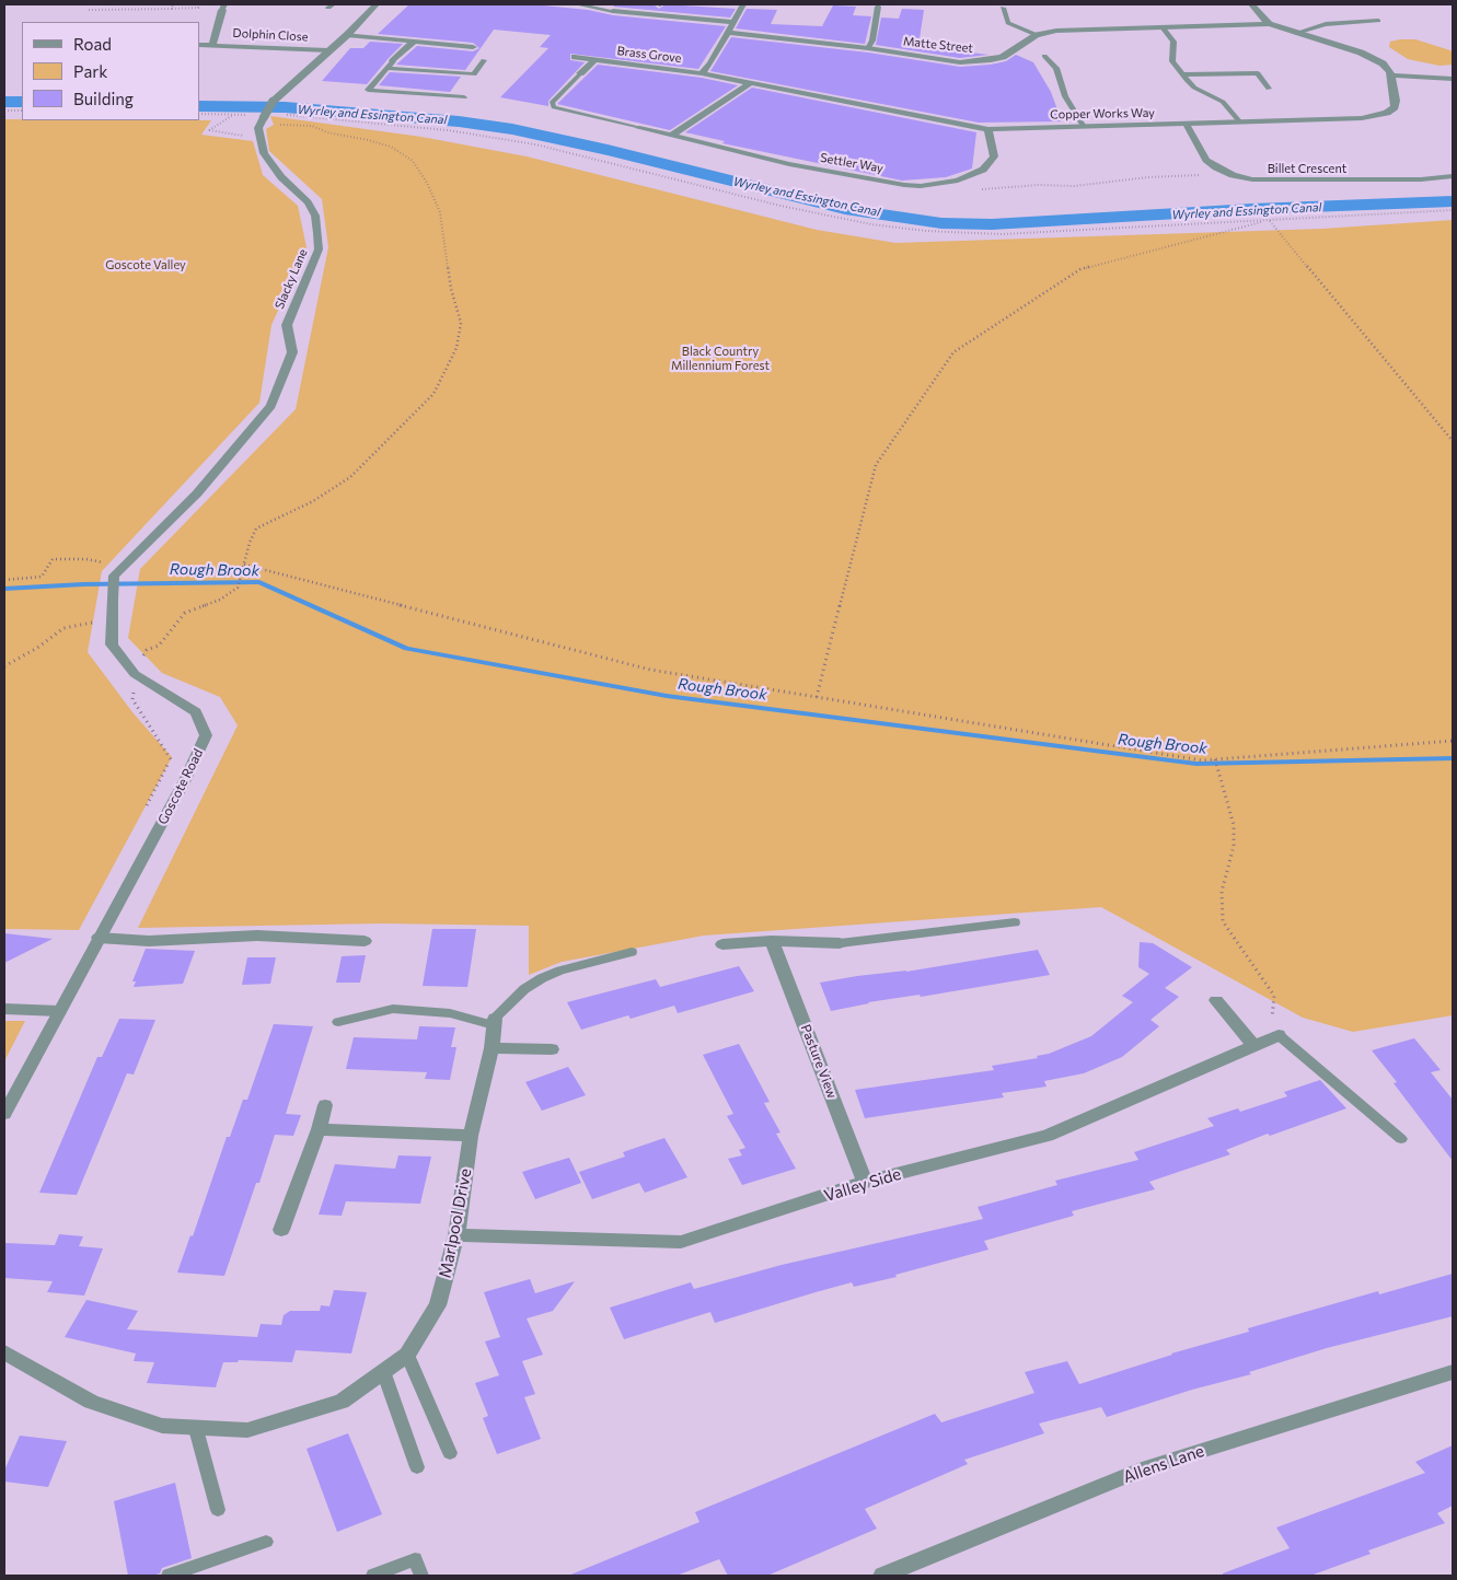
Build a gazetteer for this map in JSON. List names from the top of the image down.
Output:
{
  "streets": {
    "street": [
      "Dolphin Close",
      "Matte Street",
      "Brass Grove",
      "Copper Works Way",
      "Settler Way",
      "Billet Crescent",
      "Slacky Lane",
      "Goscote Road",
      "Pasture View",
      "Valley Side",
      "Marlpool Drive",
      "Allens Lane"
    ]
  },
  "crossings": [
    ["Brass Grove", "Copper Works Way"],
    ["Copper Works Way", "Settler Way"],
    ["Copper Works Way", "Billet Crescent"],
    ["Slacky Lane", "Goscote Road"],
    ["Pasture View", "Valley Side"],
    ["Valley Side", "Marlpool Drive"]
  ],
  "water": ["Wyrley and Essington Canal", "Rough Brook"],
  "parks": ["Goscote Valley", "Black Country Millennium Forest"],
  "legend": ["Road", "Park", "Building"]
}
